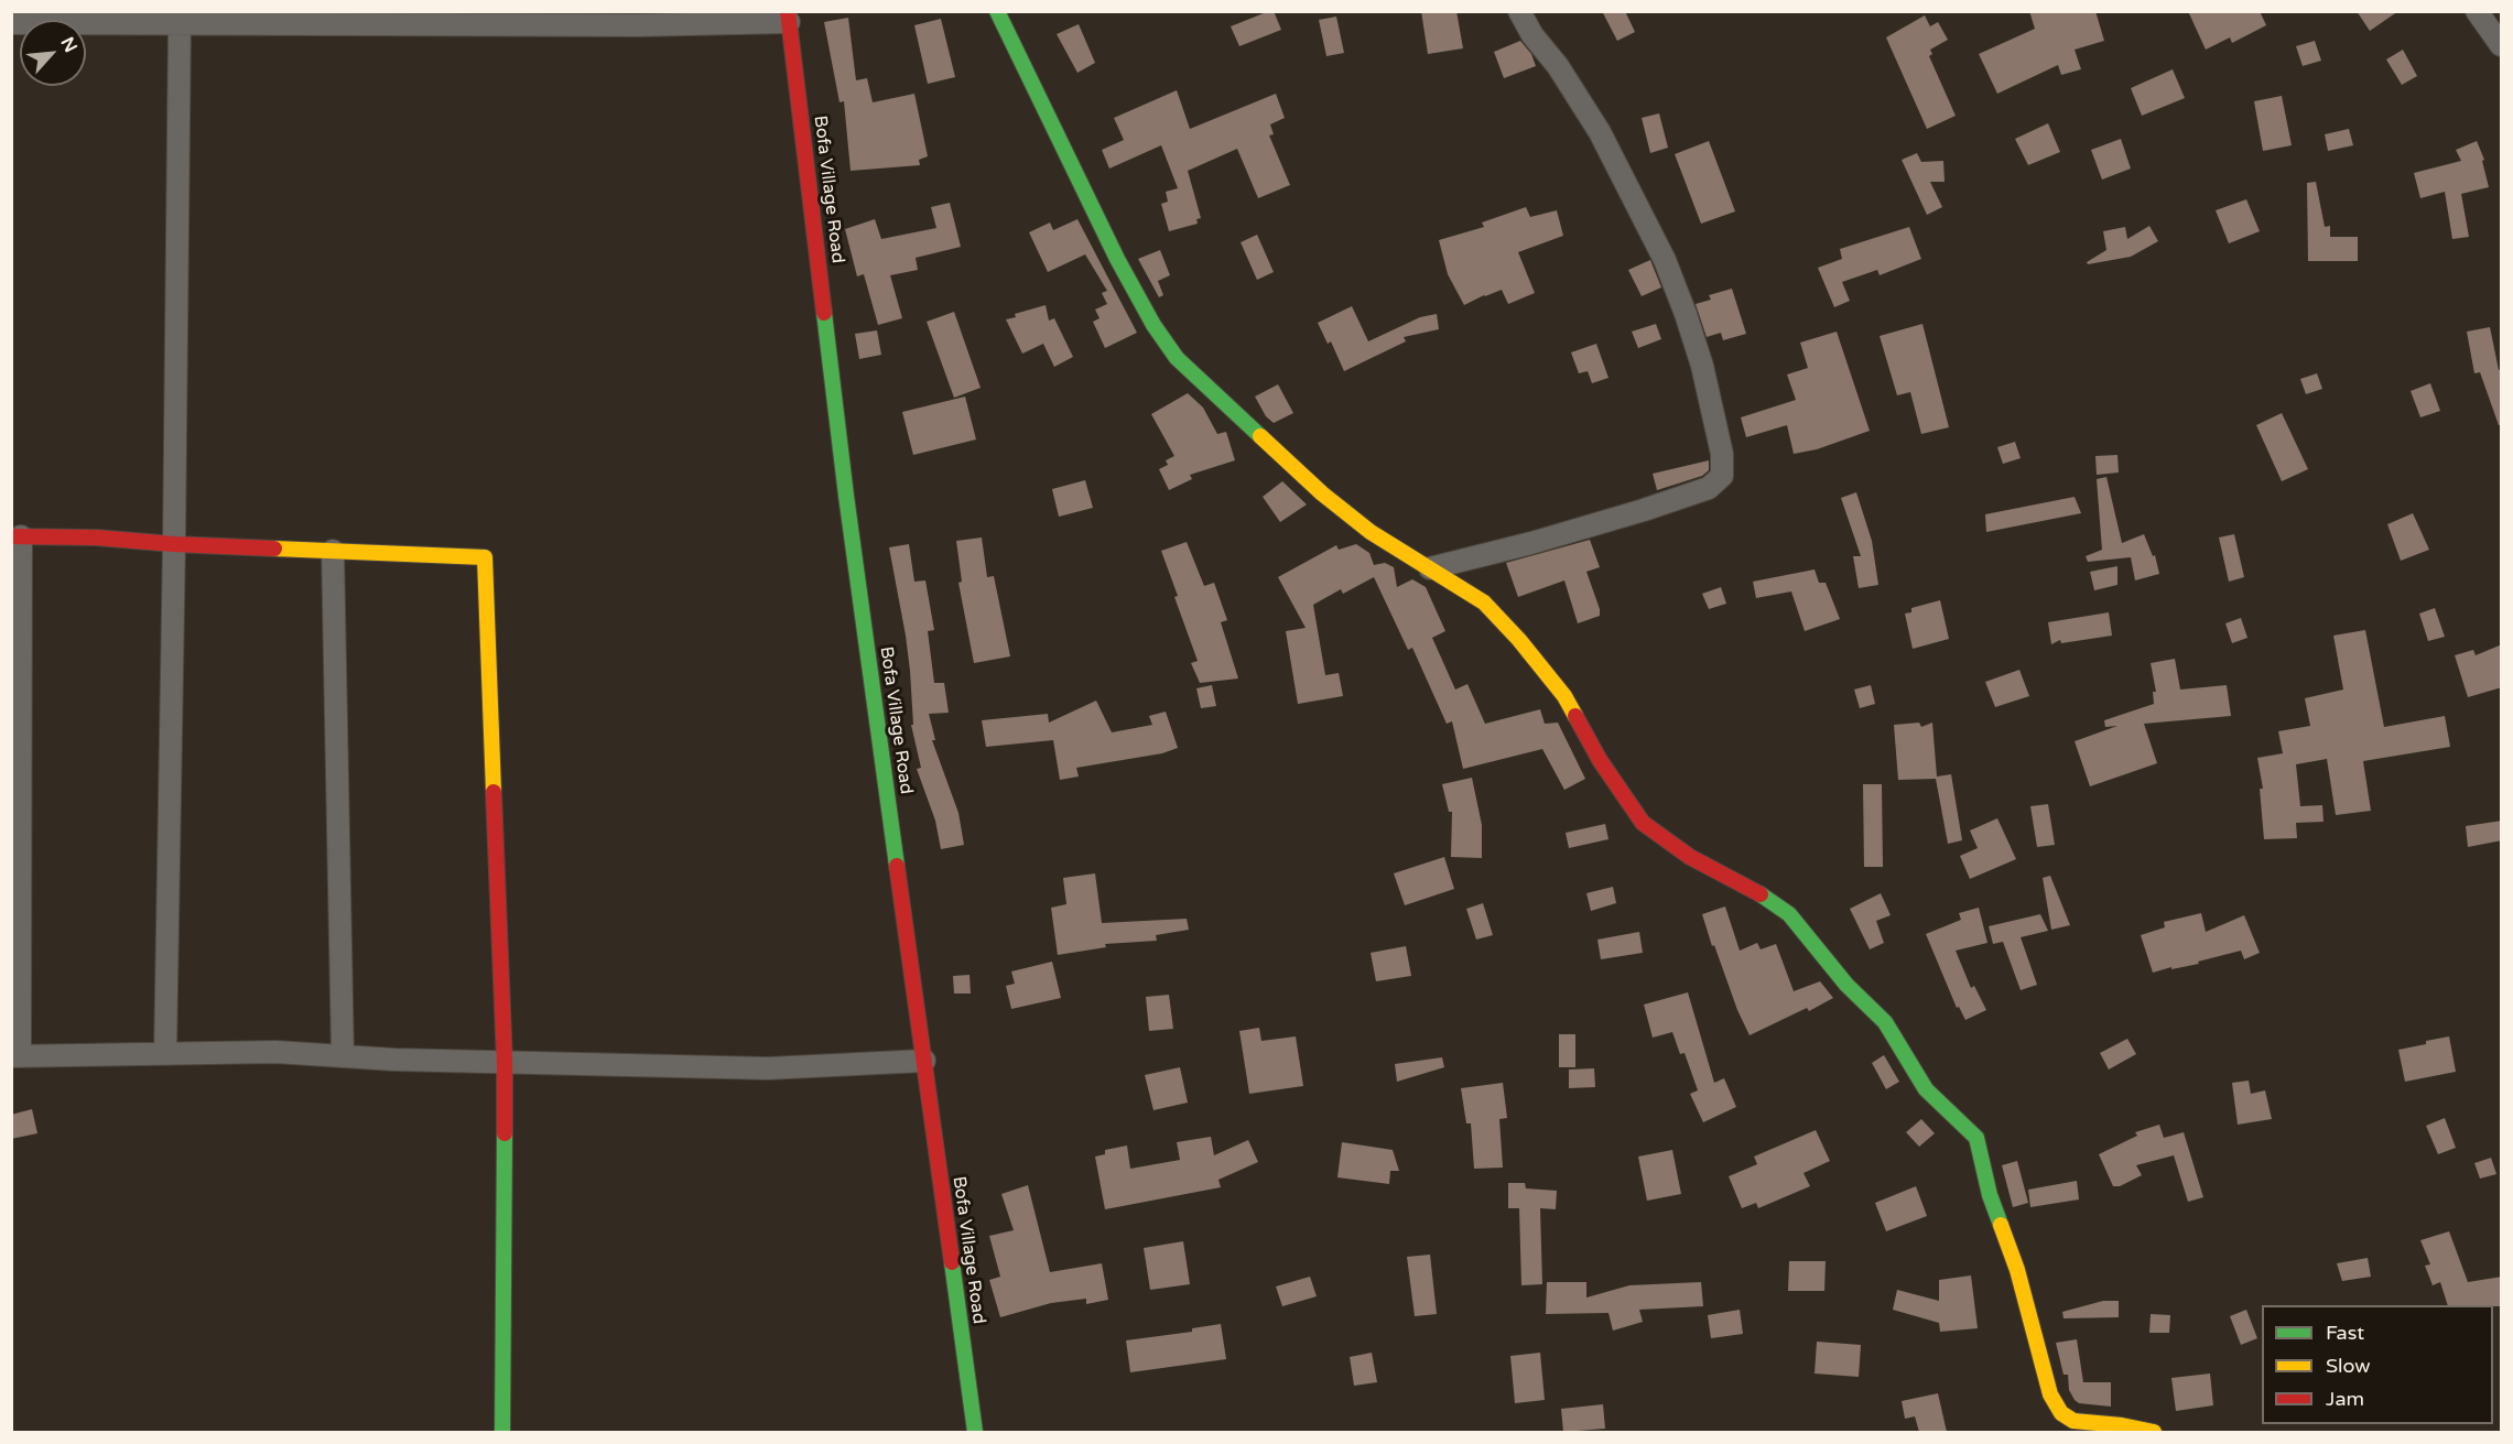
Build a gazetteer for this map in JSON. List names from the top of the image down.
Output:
{
  "streets": {
    "street": ["Bofa Village Road"]
  },
  "legend": ["Fast", "Slow", "Jam"],
  "north": "top right"
}
